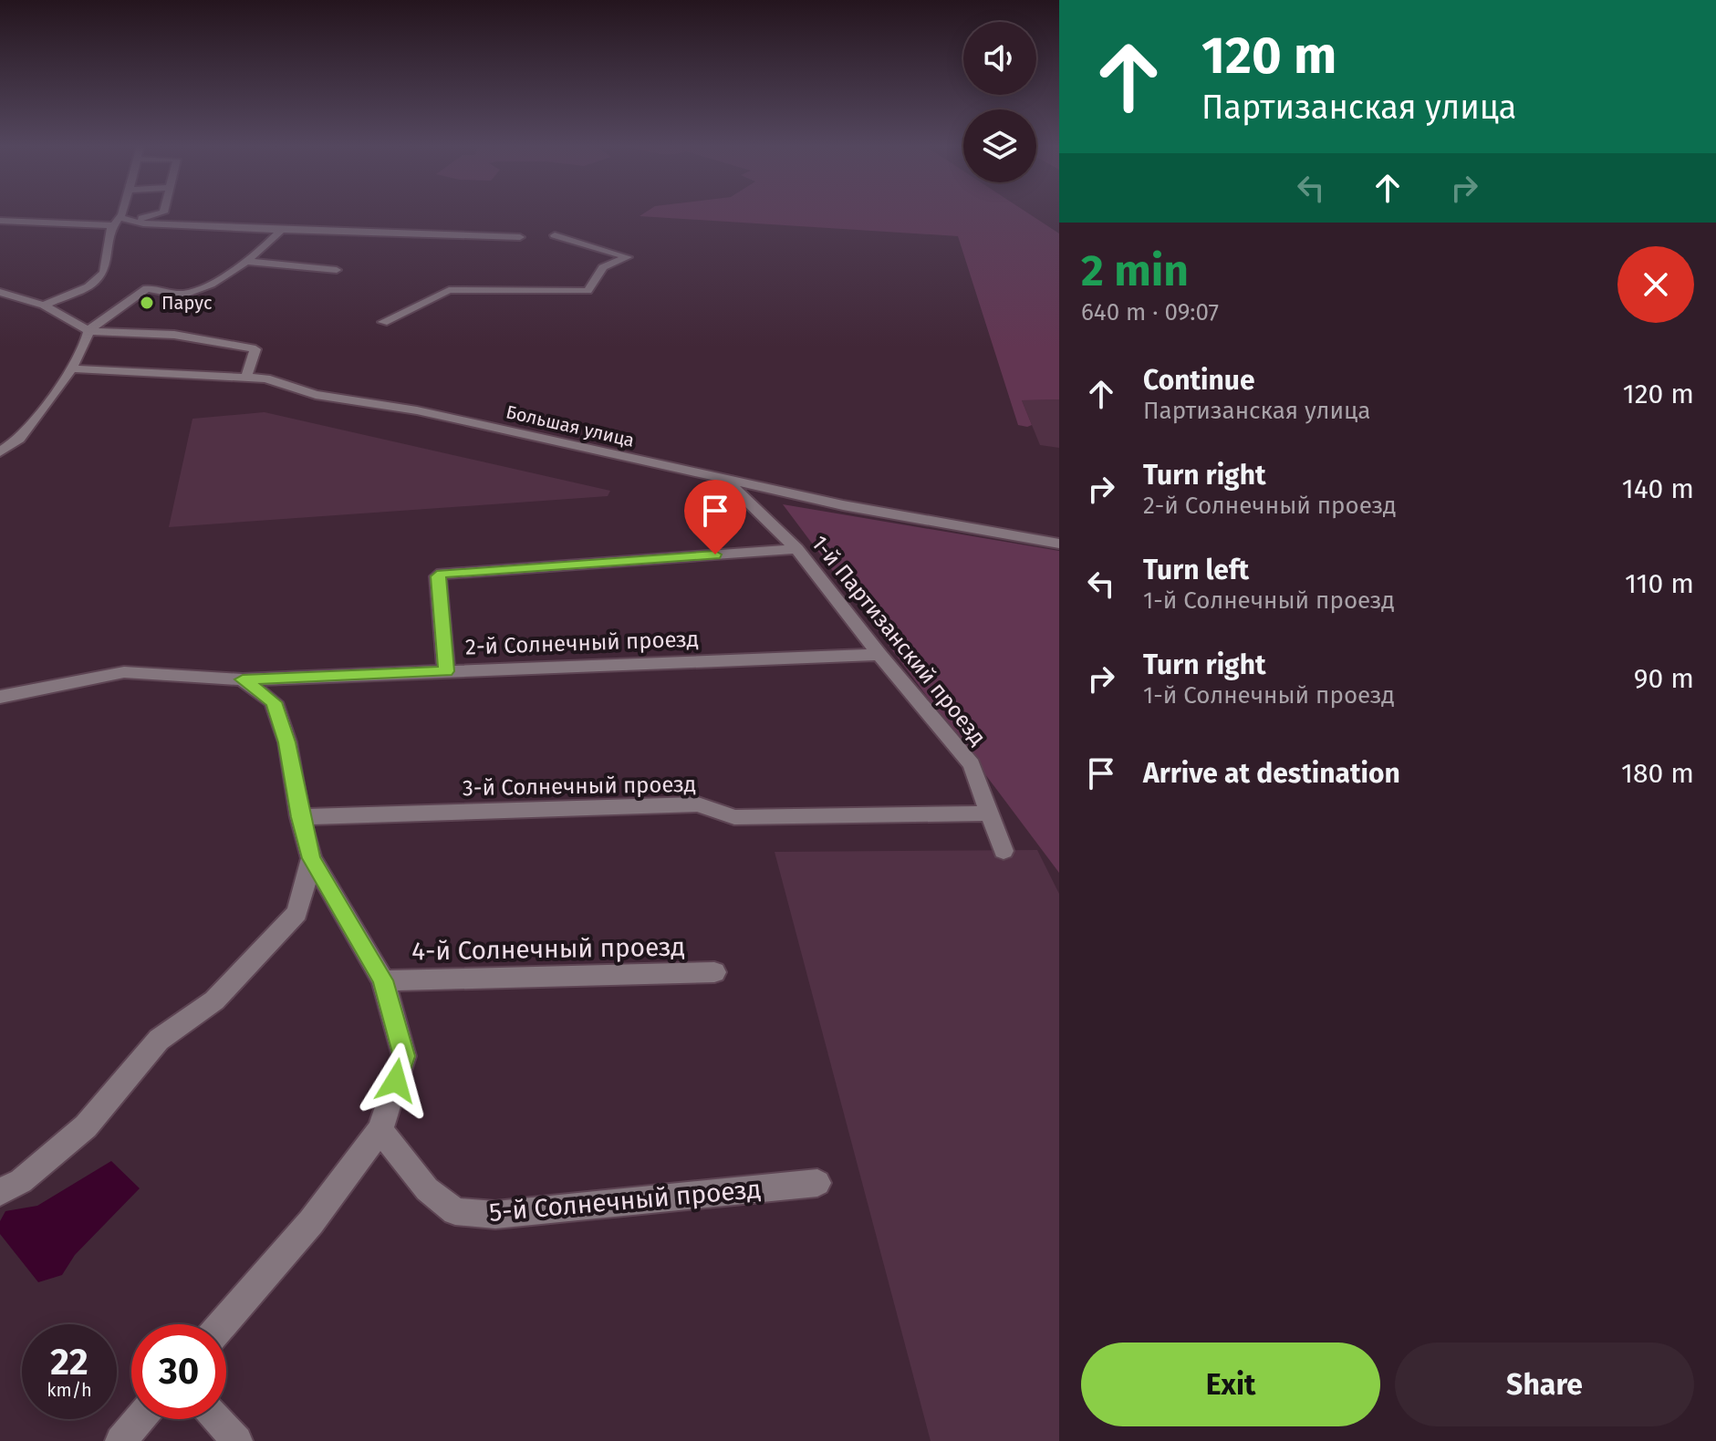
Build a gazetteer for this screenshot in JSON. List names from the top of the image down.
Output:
{
  "streets": {
    "street": [
      "Большая улица",
      "1-й Партизанский проезд",
      "2-й Солнечный проезд",
      "3-й Солнечный проезд",
      "4-й Солнечный проезд",
      "5-й Солнечный проезд"
    ]
  },
  "crossings": [
    ["Большая улица", "1-й Партизанский проезд"],
    ["1-й Партизанский проезд", "2-й Солнечный проезд"],
    ["1-й Партизанский проезд", "3-й Солнечный проезд"]
  ],
  "places": ["Парус"],
  "page": {
    "turn": ["120 m", "Партизанская улица"],
    "heading": ["2 min", "640 m · 09:07"],
    "list": [
      {
        "name": "Continue",
        "note": "Партизанская улица",
        "value": "120 m"
      },
      {
        "name": "Turn right",
        "note": "2-й Солнечный проезд",
        "value": "140 m"
      },
      {
        "name": "Turn left",
        "note": "1-й Солнечный проезд",
        "value": "110 m"
      },
      {
        "name": "Turn right",
        "note": "1-й Солнечный проезд",
        "value": "90 m"
      },
      {
        "name": "Arrive at destination",
        "value": "180 m"
      }
    ],
    "speed": "22 km/h",
    "limit": "30",
    "buttons": ["Exit", "Share"]
  }
}
